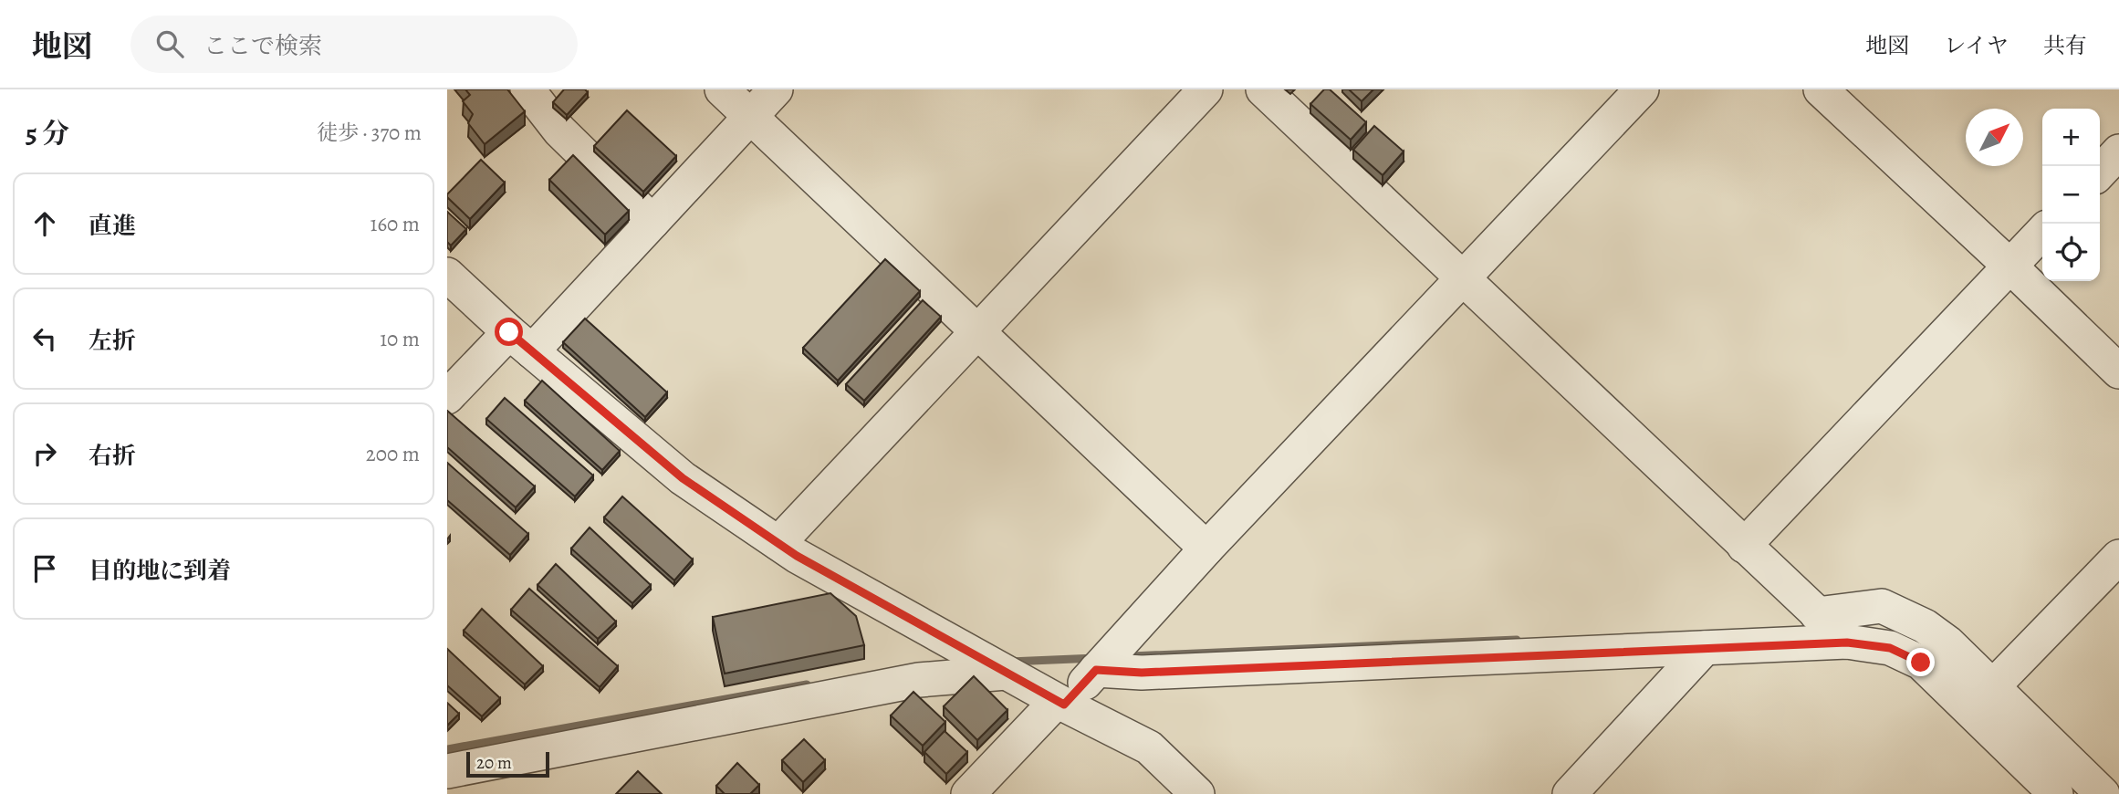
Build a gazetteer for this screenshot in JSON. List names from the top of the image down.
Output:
{
  "scale_bar": "20 m",
  "north": "top right",
  "page": {
    "header": "地図",
    "search": "ここで検索",
    "nav": ["地図", "レイヤ", "共有"],
    "heading": ["5 分", "徒歩 · 370 m"],
    "map_buttons": ["+", "−"],
    "list": [
      ["直進", "160 m"],
      ["左折", "10 m"],
      ["右折", "200 m"],
      "目的地に到着"
    ],
    "scale": "20 m"
  }
}
